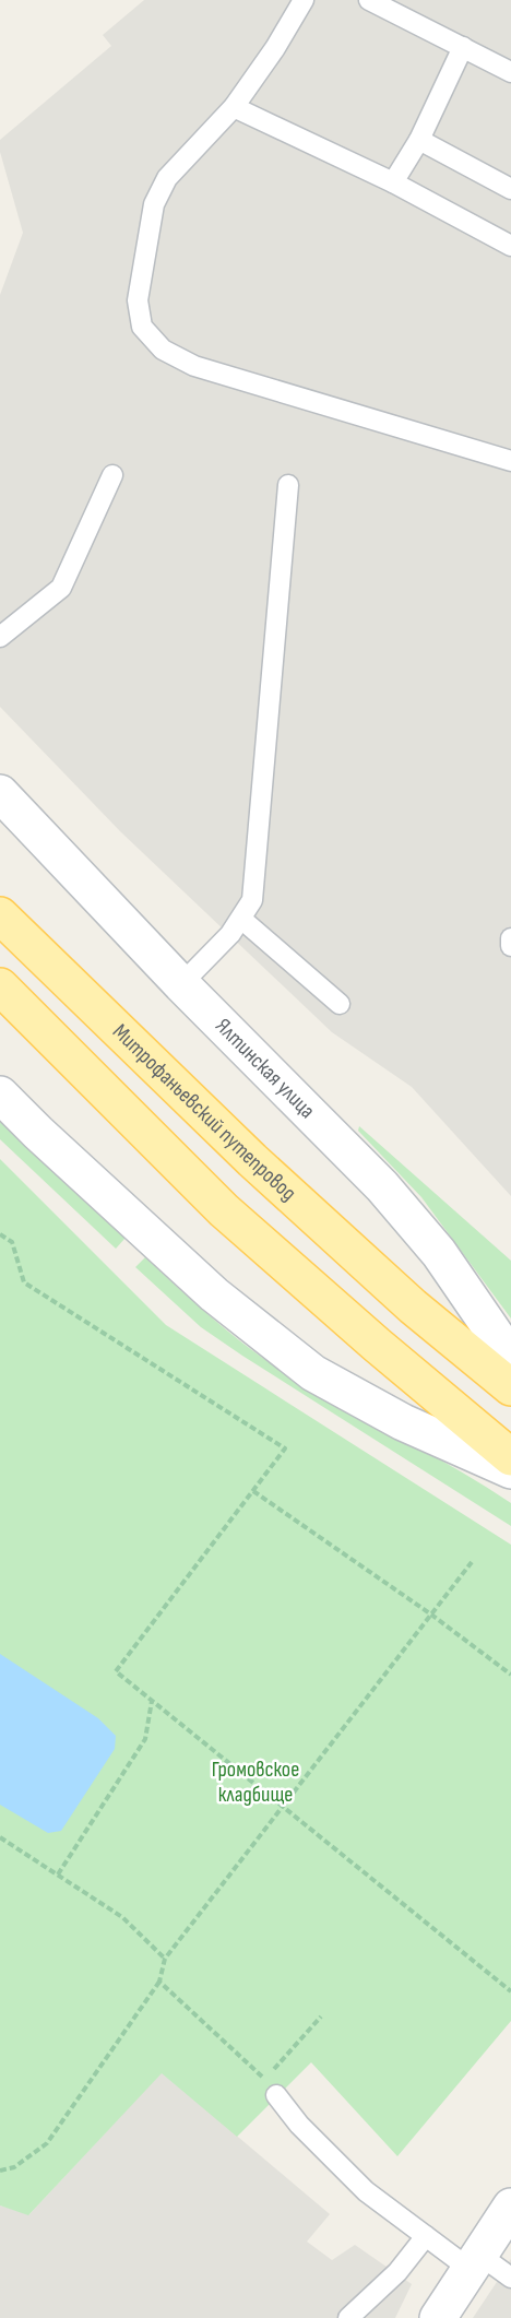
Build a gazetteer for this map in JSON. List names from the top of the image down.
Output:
{
  "streets": {
    "main road": ["Митрофаньевский путепровод"],
    "street": ["Ялтинская улица"]
  },
  "parks": ["Громовское кладбище"]
}
